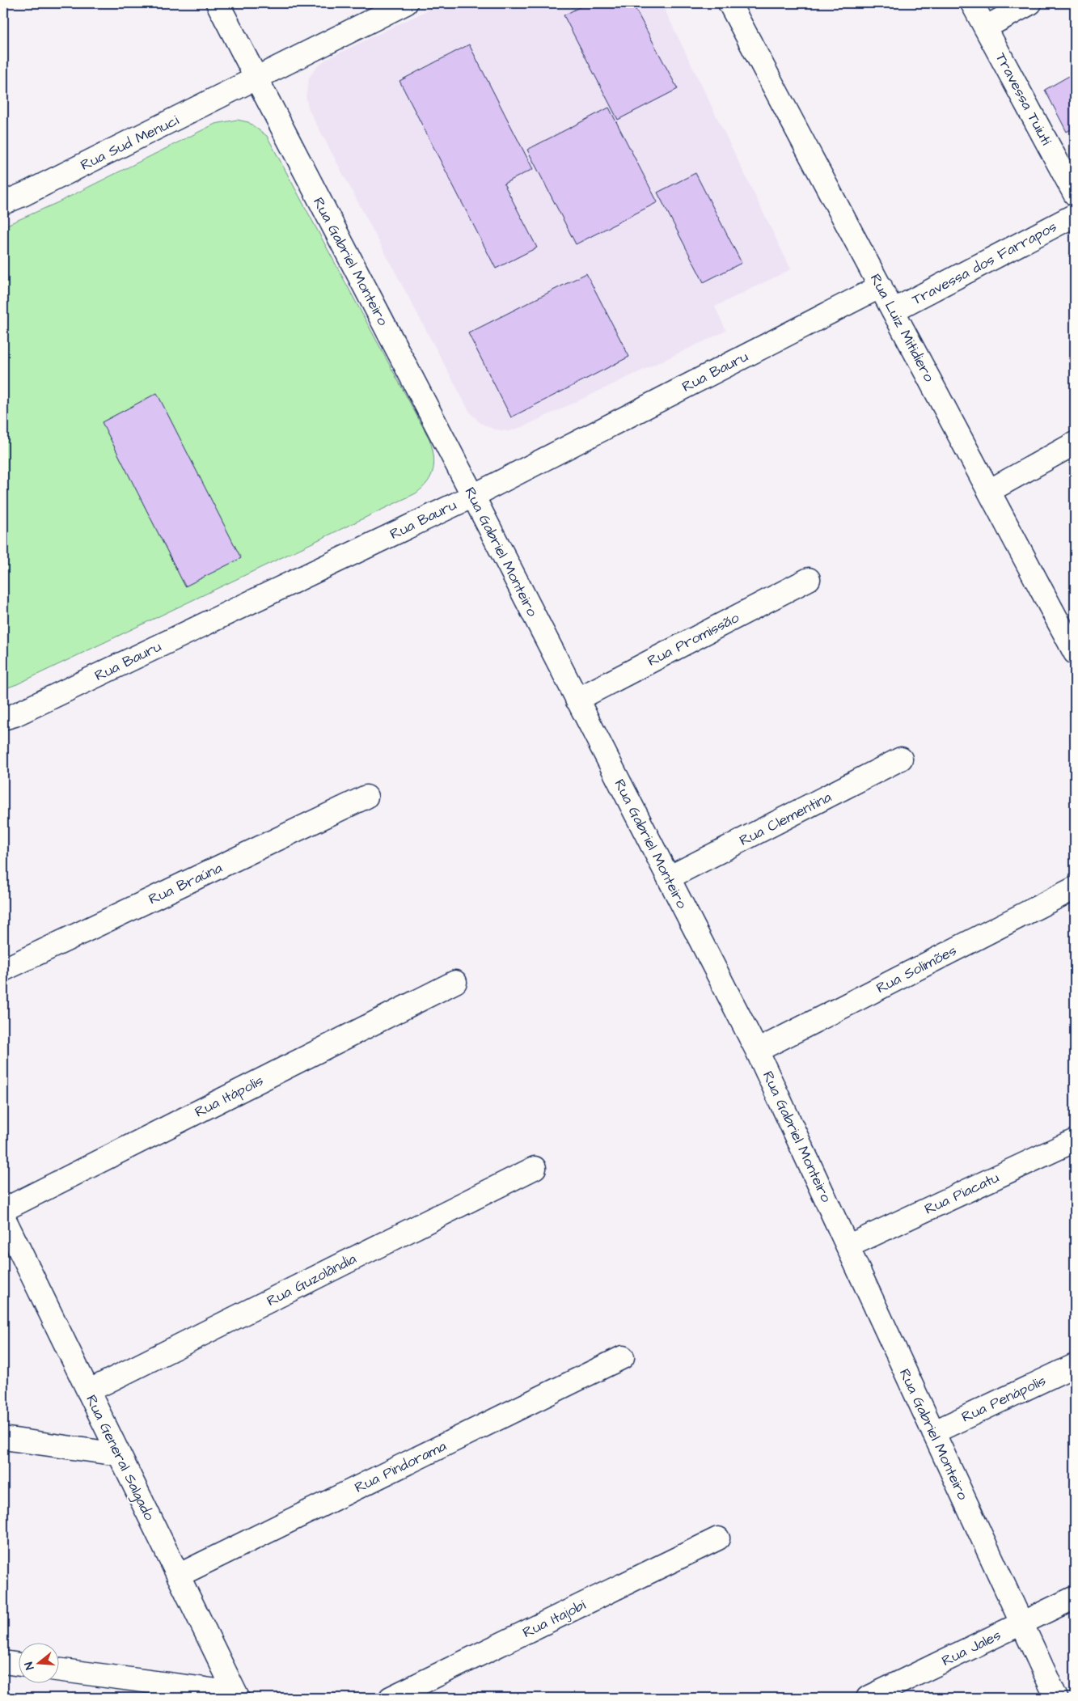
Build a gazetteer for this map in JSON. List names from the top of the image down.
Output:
{
  "streets": {
    "street": [
      "Travessa Tuiutí",
      "Rua Sud Menuci",
      "Rua Gabriel Monteiro",
      "Travessa dos Farrapos",
      "Rua Luiz Mitidiero",
      "Rua Bauru",
      "Rua Promissão",
      "Rua Clementina",
      "Rua Braúna",
      "Rua Solimões",
      "Rua Itápolis",
      "Rua Piacatu",
      "Rua Guzolândia",
      "Rua Penápolis",
      "Rua General Salgado",
      "Rua Pindorama",
      "Rua Itajobí",
      "Rua Jales"
    ]
  },
  "crossings": [
    ["Rua Sud Menuci", "Rua Gabriel Monteiro"],
    ["Rua Gabriel Monteiro", "Rua Bauru"],
    ["Rua Gabriel Monteiro", "Rua Promissão"],
    ["Rua Gabriel Monteiro", "Rua Clementina"],
    ["Rua Gabriel Monteiro", "Rua Solimões"],
    ["Rua Gabriel Monteiro", "Rua Piacatu"],
    ["Rua Gabriel Monteiro", "Rua Penápolis"],
    ["Rua Gabriel Monteiro", "Rua Jales"],
    ["Travessa dos Farrapos", "Rua Luiz Mitidiero"],
    ["Rua Luiz Mitidiero", "Rua Bauru"],
    ["Rua Guzolândia", "Rua General Salgado"],
    ["Rua General Salgado", "Rua Pindorama"]
  ],
  "north": "left"
}
